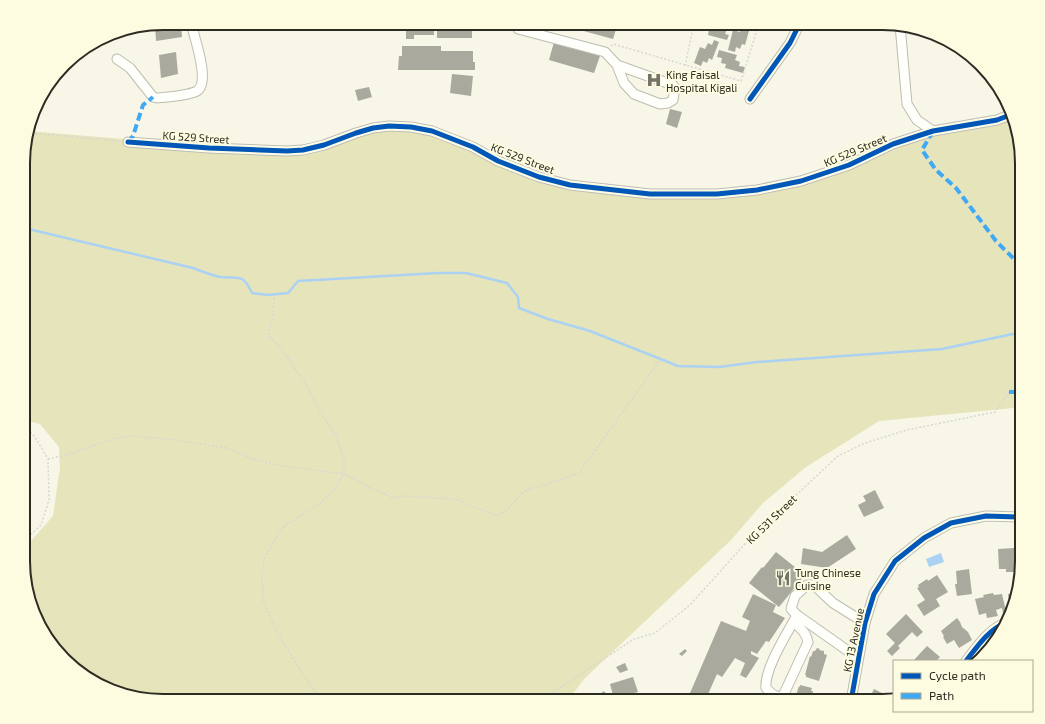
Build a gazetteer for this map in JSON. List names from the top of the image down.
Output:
{
  "streets": {
    "street": ["KG 529 Street", "KG 13 Avenue"],
    "path": ["KG 531 Street"]
  },
  "places": {
    "hospital": ["King Faisal Hospital Kigali"],
    "restaurant": ["Tung Chinese Cuisine"]
  },
  "legend": ["Cycle path", "Path"]
}
